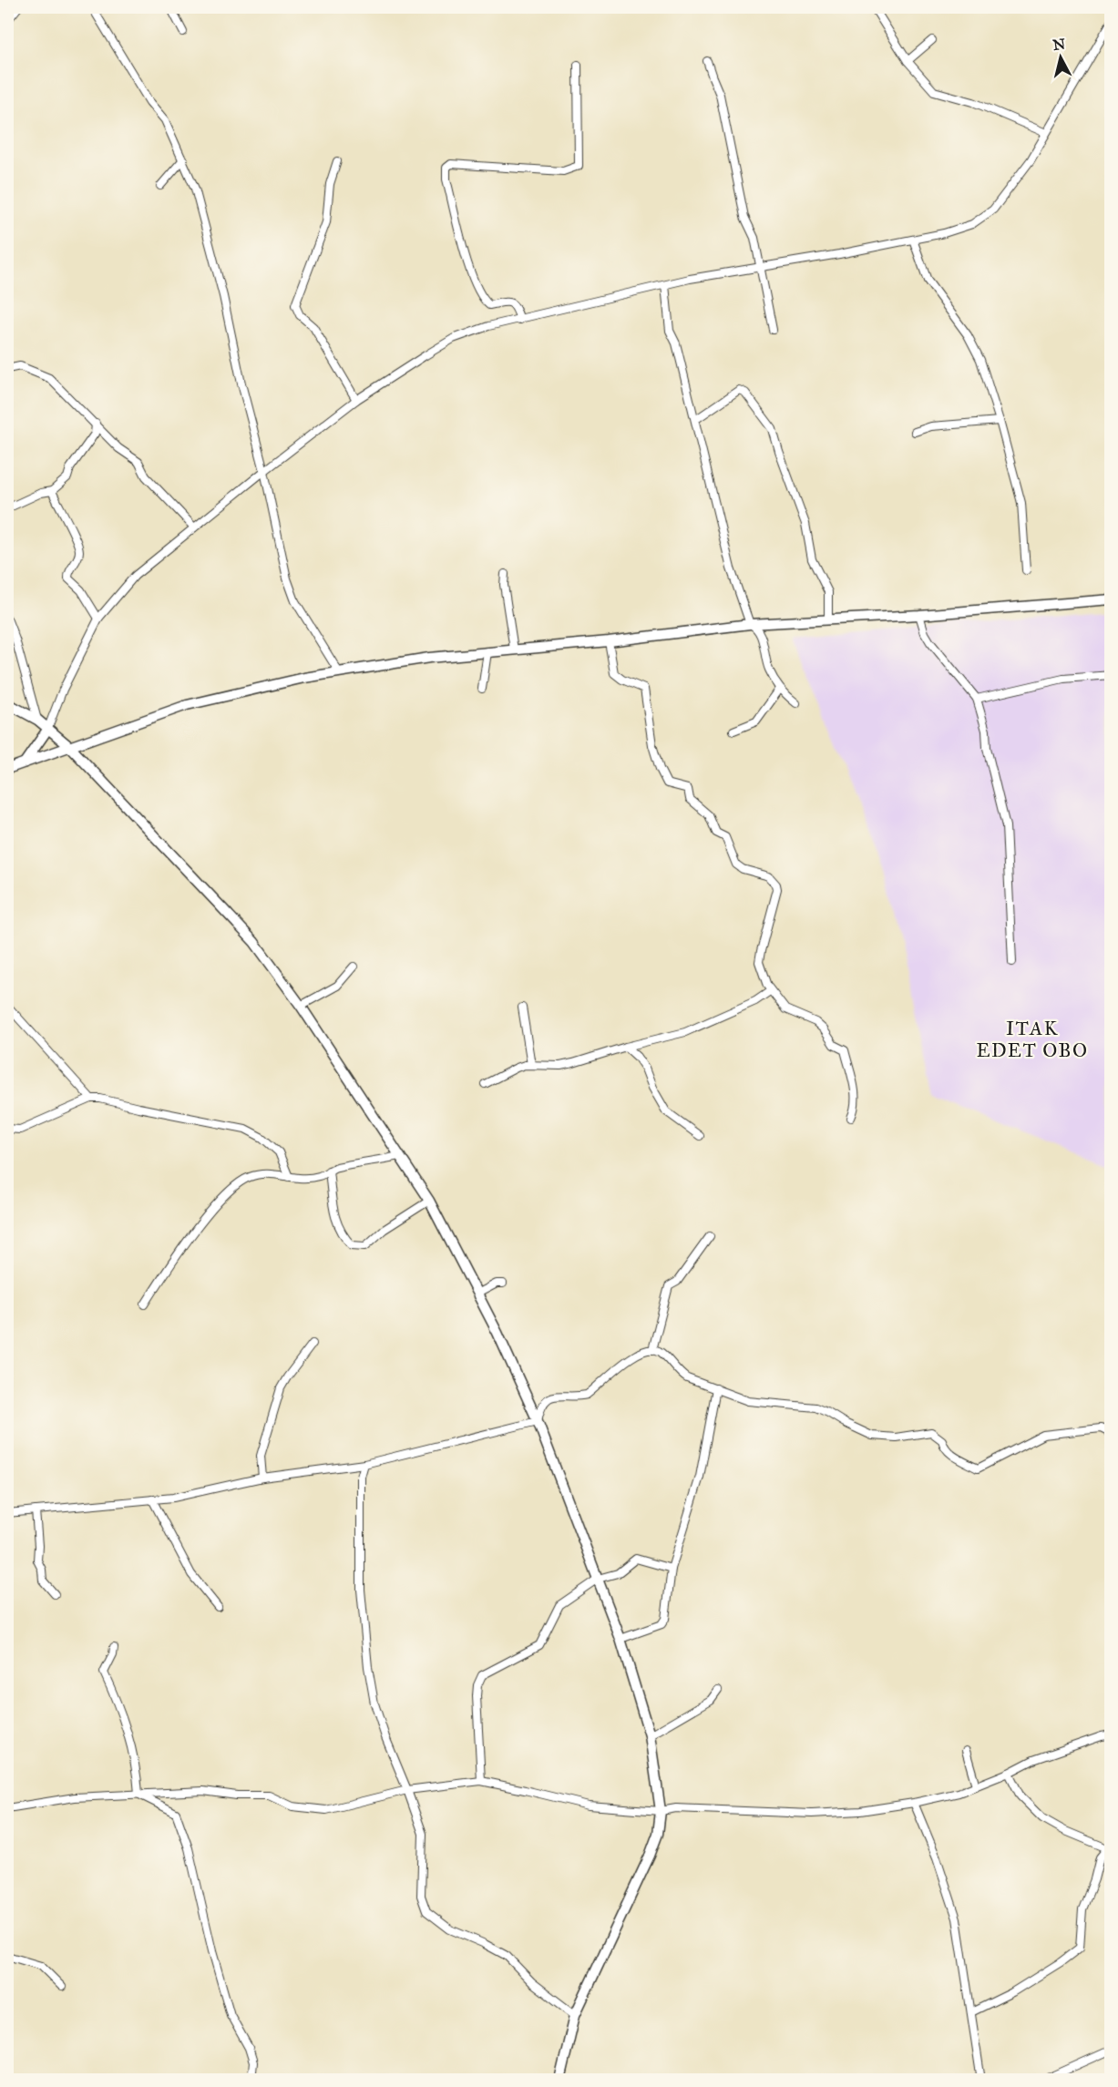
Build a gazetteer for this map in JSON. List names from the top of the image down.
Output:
{
  "districts": ["ITAK EDET OBO"],
  "north": "top"
}
